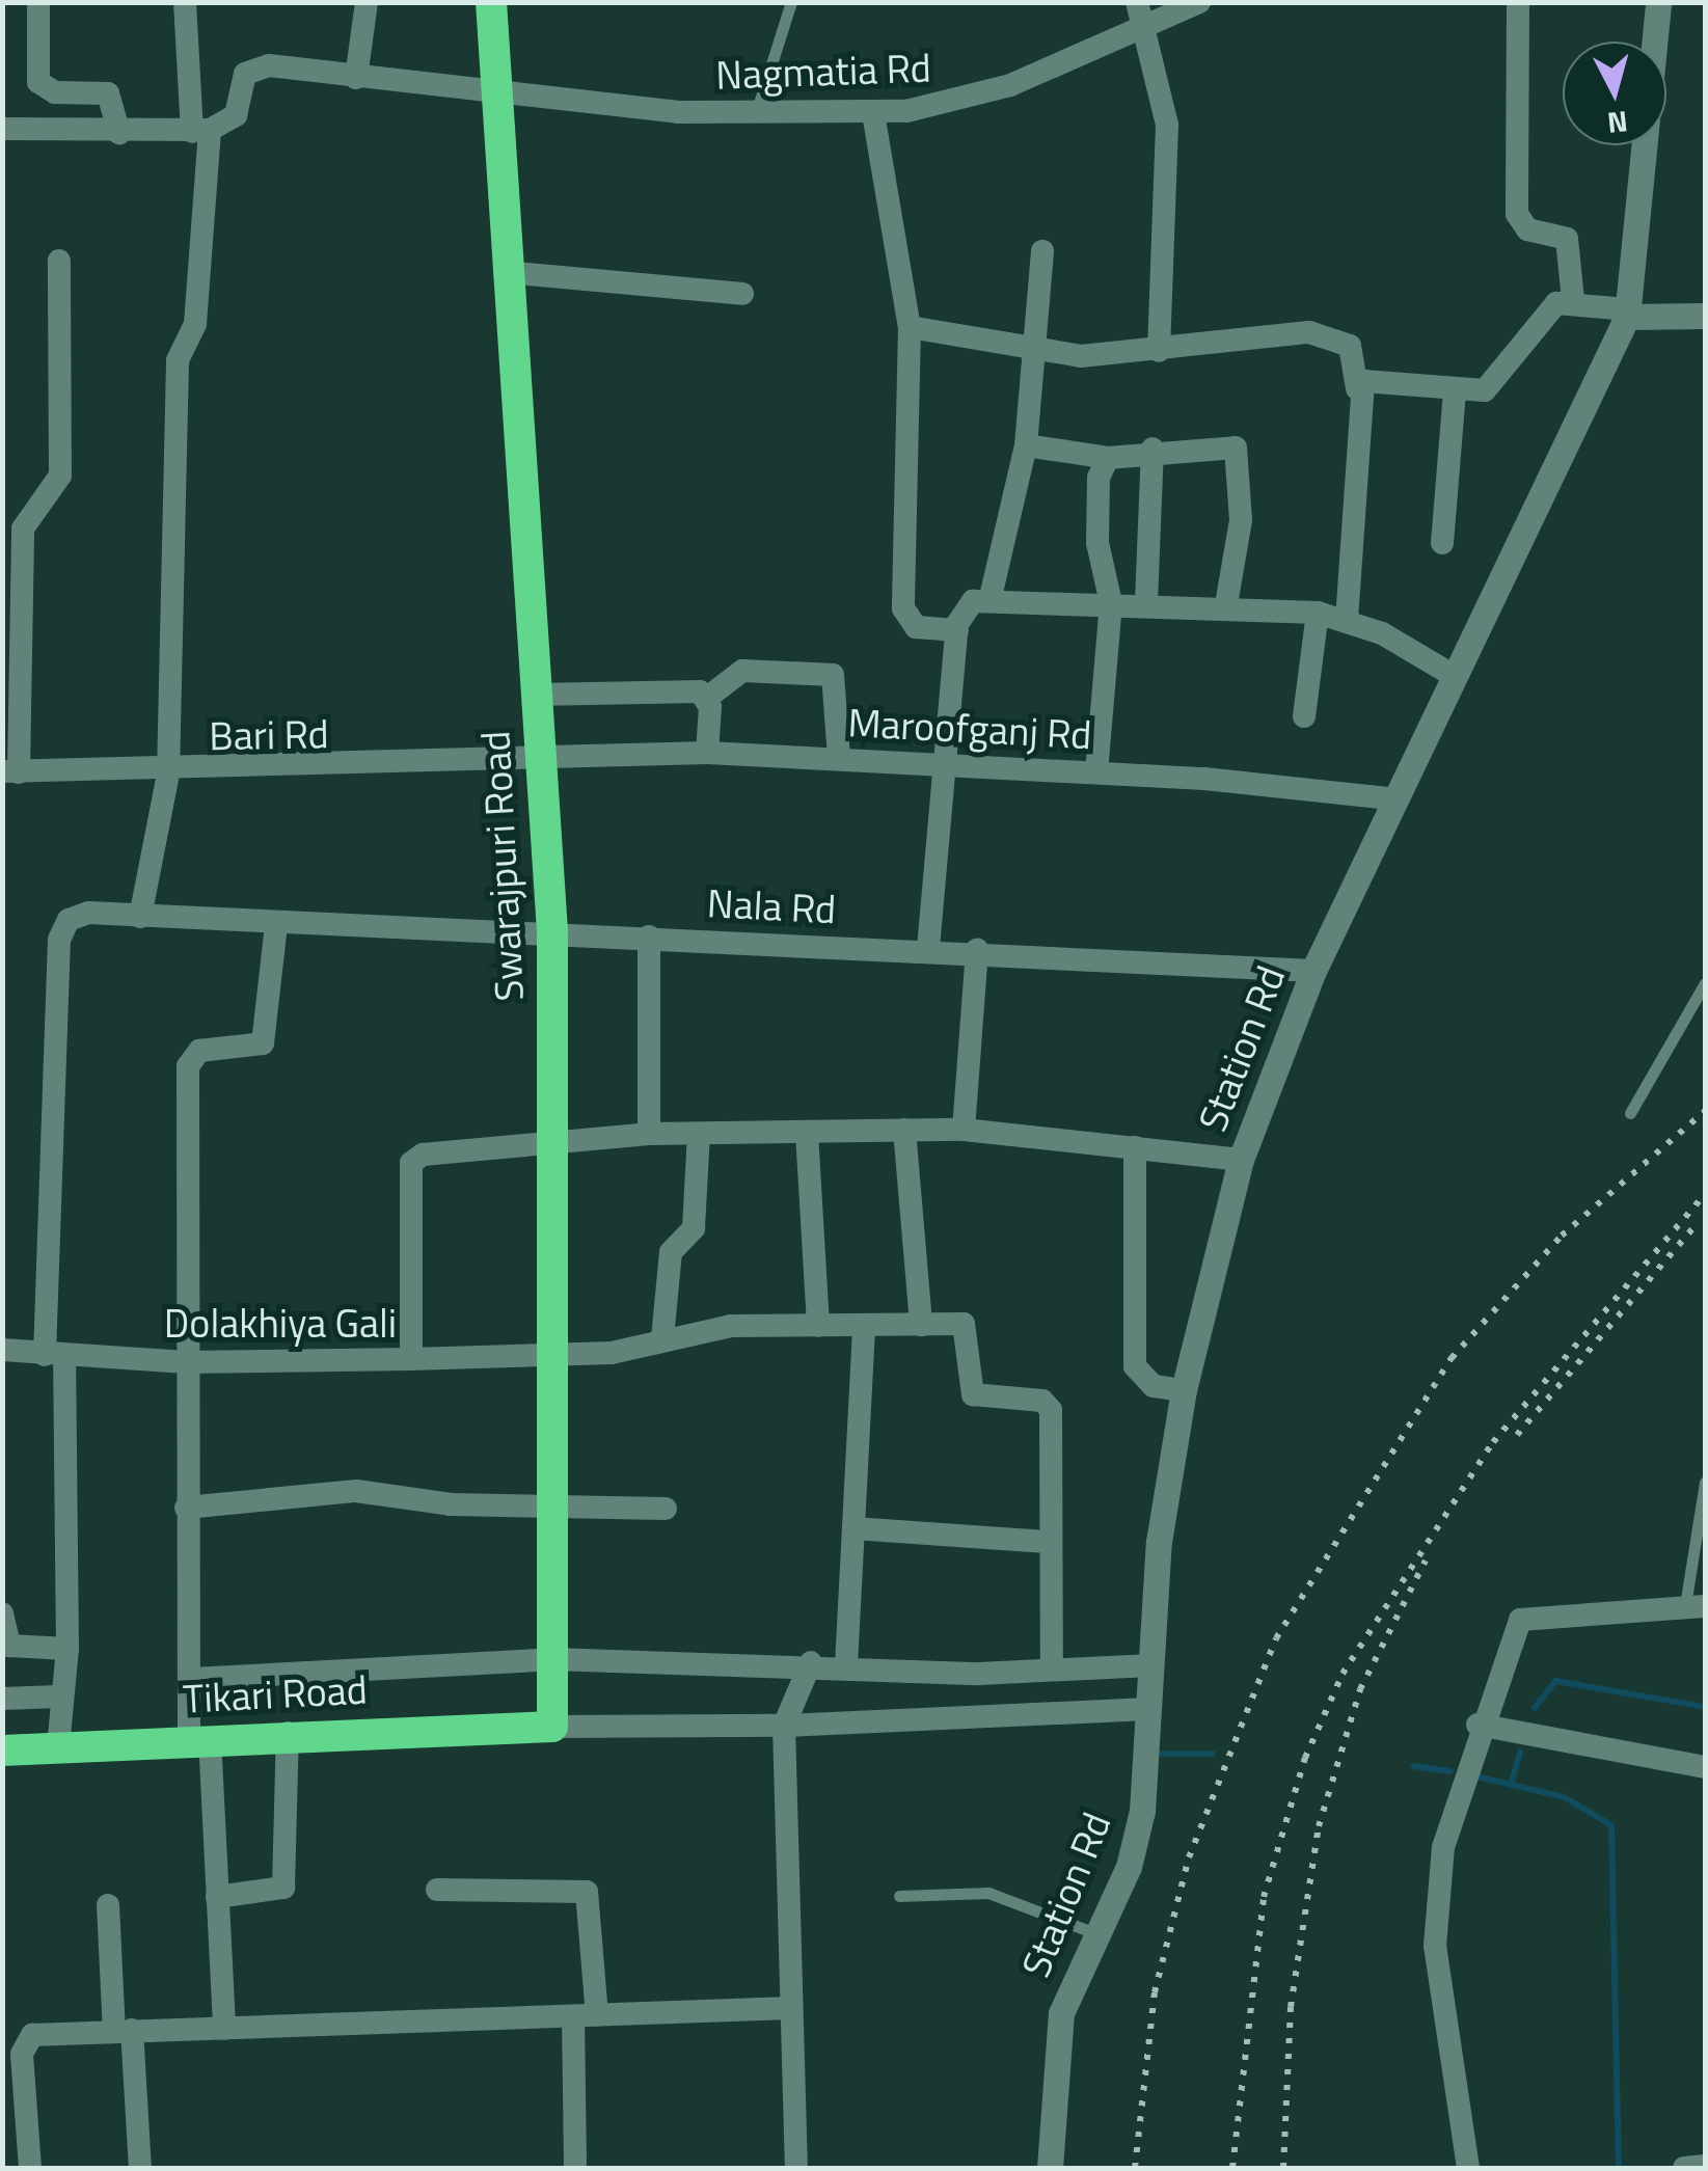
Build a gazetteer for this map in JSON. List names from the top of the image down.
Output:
{
  "streets": {
    "highway": ["Swarajpuri Road", "Tikari Road"],
    "street": [
      "Nagmatia Rd",
      "Maroofganj Rd",
      "Bari Rd",
      "Nala Rd",
      "Station Rd",
      "Dolakhiya Gali"
    ]
  },
  "crossings": [
    ["Nagmatia Rd", "Swarajpuri Road"],
    ["Maroofganj Rd", "Bari Rd"],
    ["Maroofganj Rd", "Swarajpuri Road"],
    ["Maroofganj Rd", "Station Rd"],
    ["Bari Rd", "Swarajpuri Road"],
    ["Swarajpuri Road", "Nala Rd"],
    ["Swarajpuri Road", "Dolakhiya Gali"],
    ["Swarajpuri Road", "Tikari Road"],
    ["Nala Rd", "Station Rd"],
    ["Nala Rd", "Dolakhiya Gali"]
  ],
  "north": "bottom"
}
